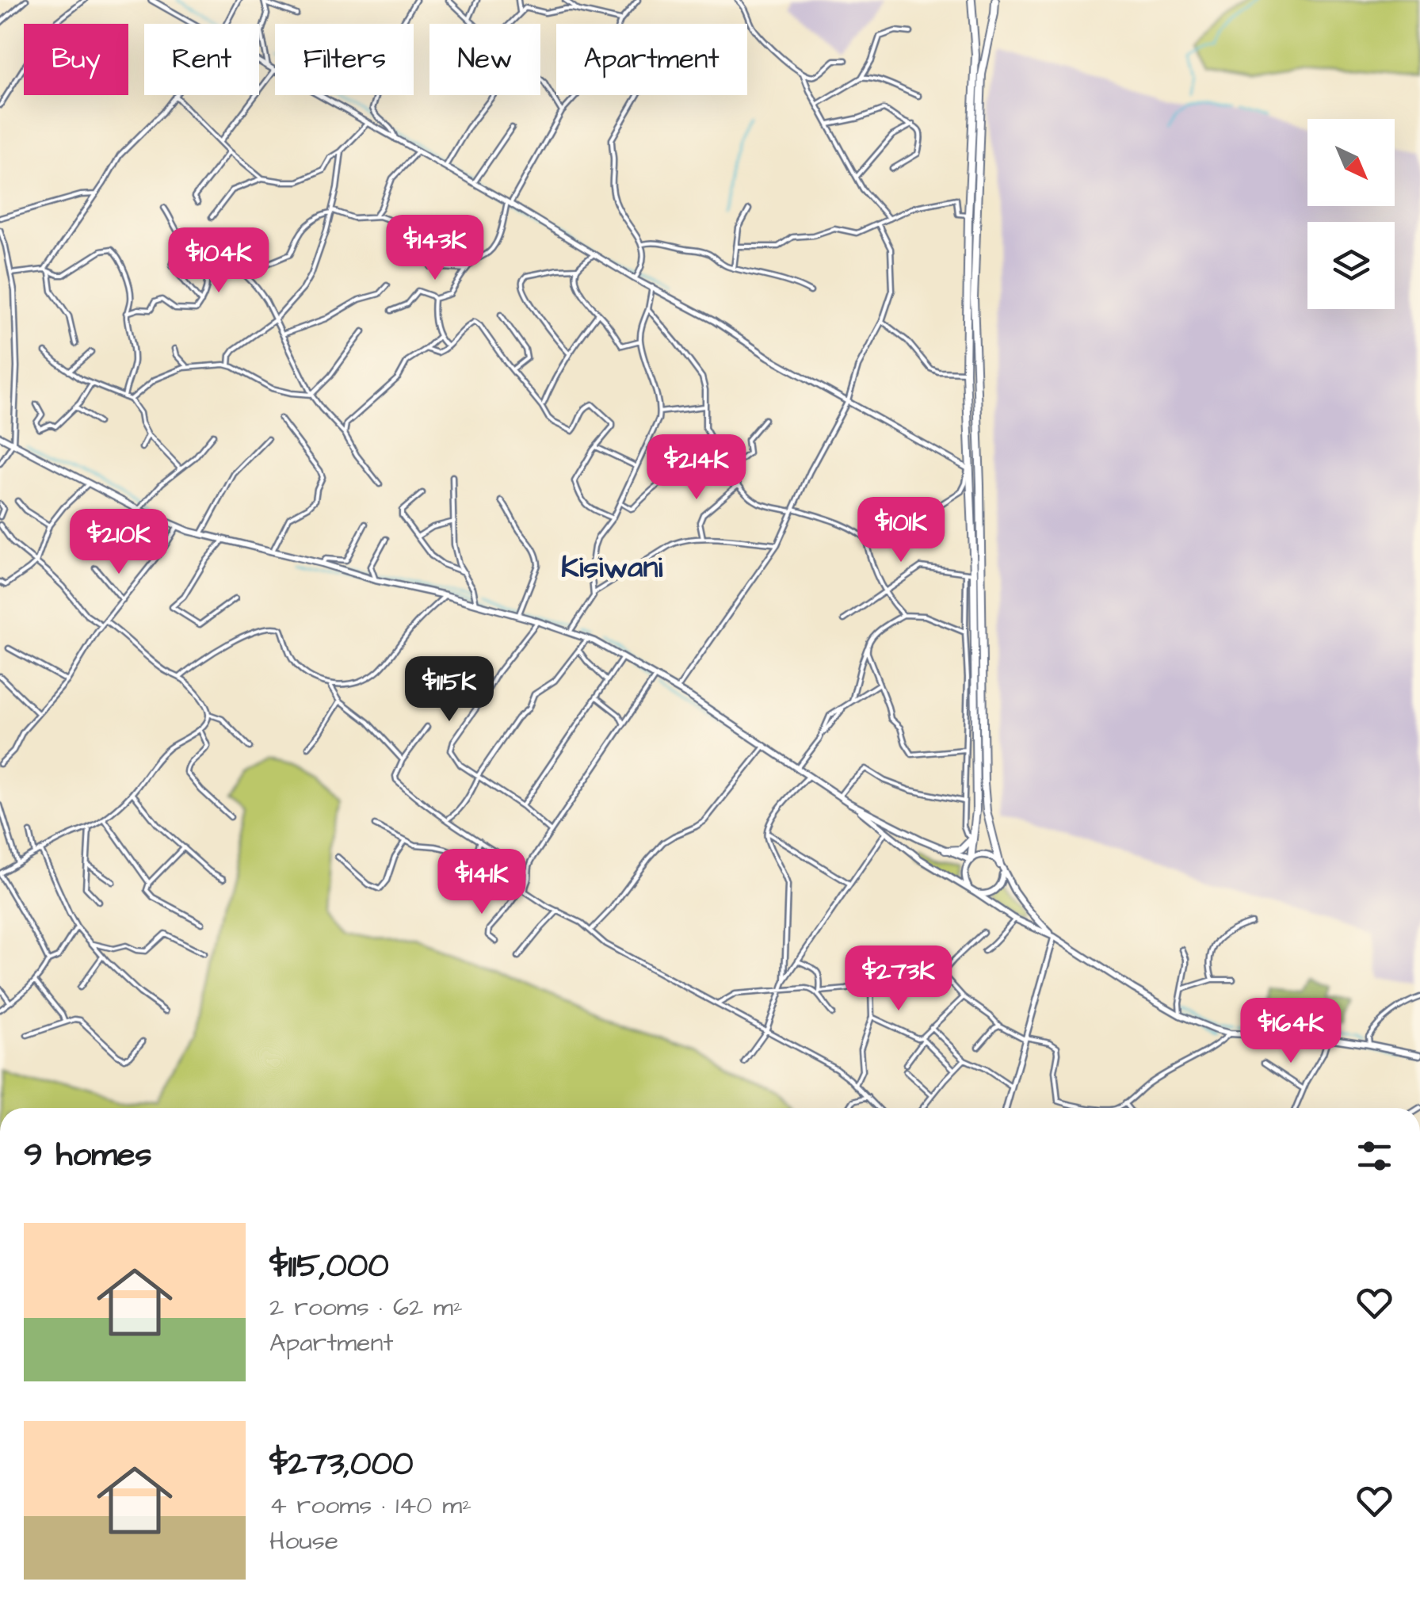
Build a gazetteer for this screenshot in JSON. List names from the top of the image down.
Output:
{
  "districts": ["Kisiwani"],
  "north": "bottom right",
  "page": {
    "chip": [
      "Buy",
      "Rent",
      "Filters",
      "New",
      "Apartment"
    ],
    "price": [
      "$143K",
      "$104K",
      "$214K",
      "$101K",
      "$210K",
      "$115K",
      "$141K",
      "$273K",
      "$164K"
    ],
    "heading": "9 homes",
    "list": [
      {
        "name": "$115,000",
        "note": "2 rooms · 62 m² · Apartment"
      },
      {
        "name": "$273,000",
        "note": "4 rooms · 140 m² · House"
      }
    ]
  }
}
